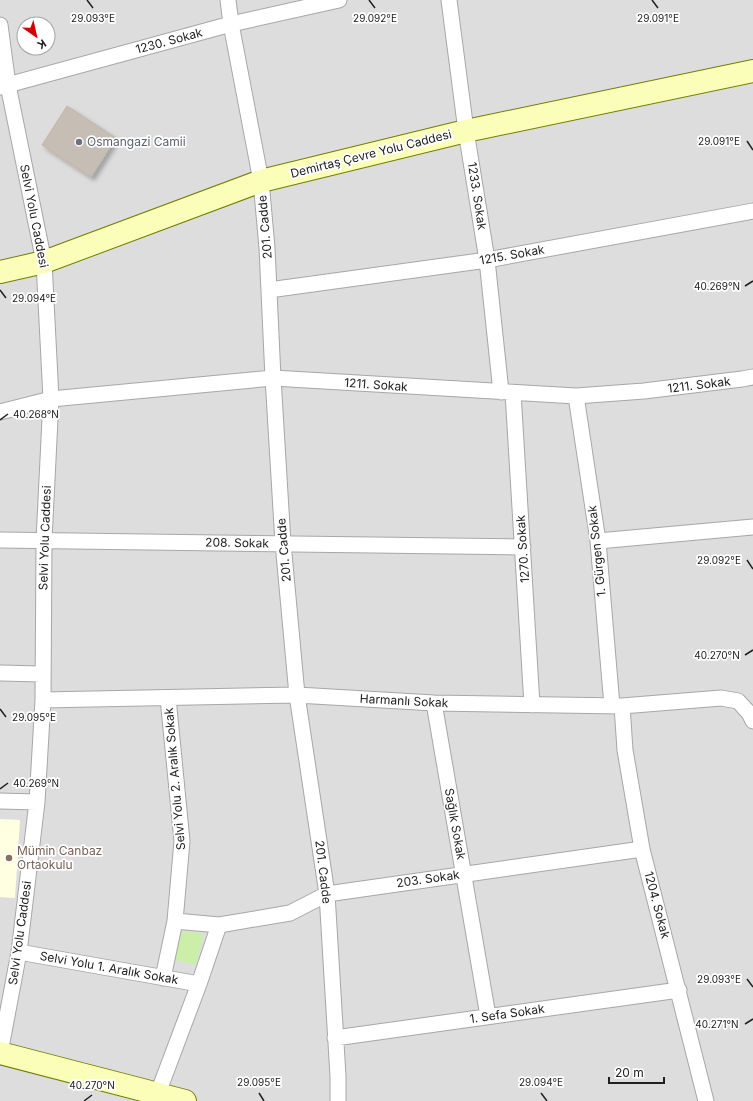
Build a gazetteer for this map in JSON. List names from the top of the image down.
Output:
{
  "streets": {
    "main road": ["Demirtaş Çevre Yolu Caddesi"],
    "street": [
      "1230. Sokak",
      "1233. Sokak",
      "Selvi Yolu Caddesi",
      "201. Cadde",
      "1215. Sokak",
      "1211. Sokak",
      "208. Sokak",
      "1270. Sokak",
      "1. Gürgen Sokak",
      "Harmanlı Sokak",
      "Selvi Yolu 2. Aralık Sokak",
      "Sağlık Sokak",
      "203. Sokak",
      "1204. Sokak",
      "Selvi Yolu 1. Aralık Sokak",
      "1. Sefa Sokak"
    ]
  },
  "crossings": [
    ["1230. Sokak", "Selvi Yolu Caddesi"],
    ["1230. Sokak", "201. Cadde"],
    ["Demirtaş Çevre Yolu Caddesi", "1233. Sokak"],
    ["Demirtaş Çevre Yolu Caddesi", "Selvi Yolu Caddesi"],
    ["Demirtaş Çevre Yolu Caddesi", "201. Cadde"],
    ["1233. Sokak", "1215. Sokak"],
    ["1233. Sokak", "1211. Sokak"],
    ["1233. Sokak", "1270. Sokak"],
    ["Selvi Yolu Caddesi", "1211. Sokak"],
    ["Selvi Yolu Caddesi", "208. Sokak"],
    ["Selvi Yolu Caddesi", "Harmanlı Sokak"],
    ["Selvi Yolu Caddesi", "Selvi Yolu 1. Aralık Sokak"],
    ["201. Cadde", "1215. Sokak"],
    ["201. Cadde", "1211. Sokak"],
    ["201. Cadde", "208. Sokak"],
    ["201. Cadde", "Harmanlı Sokak"],
    ["201. Cadde", "203. Sokak"],
    ["201. Cadde", "1. Sefa Sokak"],
    ["1211. Sokak", "1270. Sokak"],
    ["1211. Sokak", "1. Gürgen Sokak"],
    ["208. Sokak", "1270. Sokak"],
    ["1270. Sokak", "Harmanlı Sokak"],
    ["1. Gürgen Sokak", "Harmanlı Sokak"],
    ["1. Gürgen Sokak", "1204. Sokak"],
    ["Harmanlı Sokak", "Selvi Yolu 2. Aralık Sokak"],
    ["Harmanlı Sokak", "Sağlık Sokak"],
    ["Harmanlı Sokak", "1204. Sokak"],
    ["Selvi Yolu 2. Aralık Sokak", "203. Sokak"],
    ["Selvi Yolu 2. Aralık Sokak", "Selvi Yolu 1. Aralık Sokak"],
    ["Sağlık Sokak", "203. Sokak"],
    ["Sağlık Sokak", "1. Sefa Sokak"],
    ["203. Sokak", "1204. Sokak"],
    ["1204. Sokak", "1. Sefa Sokak"]
  ],
  "places": ["Osmangazi Camii", "Mümin Canbaz Ortaokulu"],
  "scale_bar": "20 m",
  "north": "bottom right",
  "coordinates": [
    "29.093°E",
    "29.092°E",
    "29.091°E",
    "40.269°N",
    "29.094°E",
    "40.268°N",
    "40.270°N",
    "29.095°E",
    "40.271°N"
  ]
}
